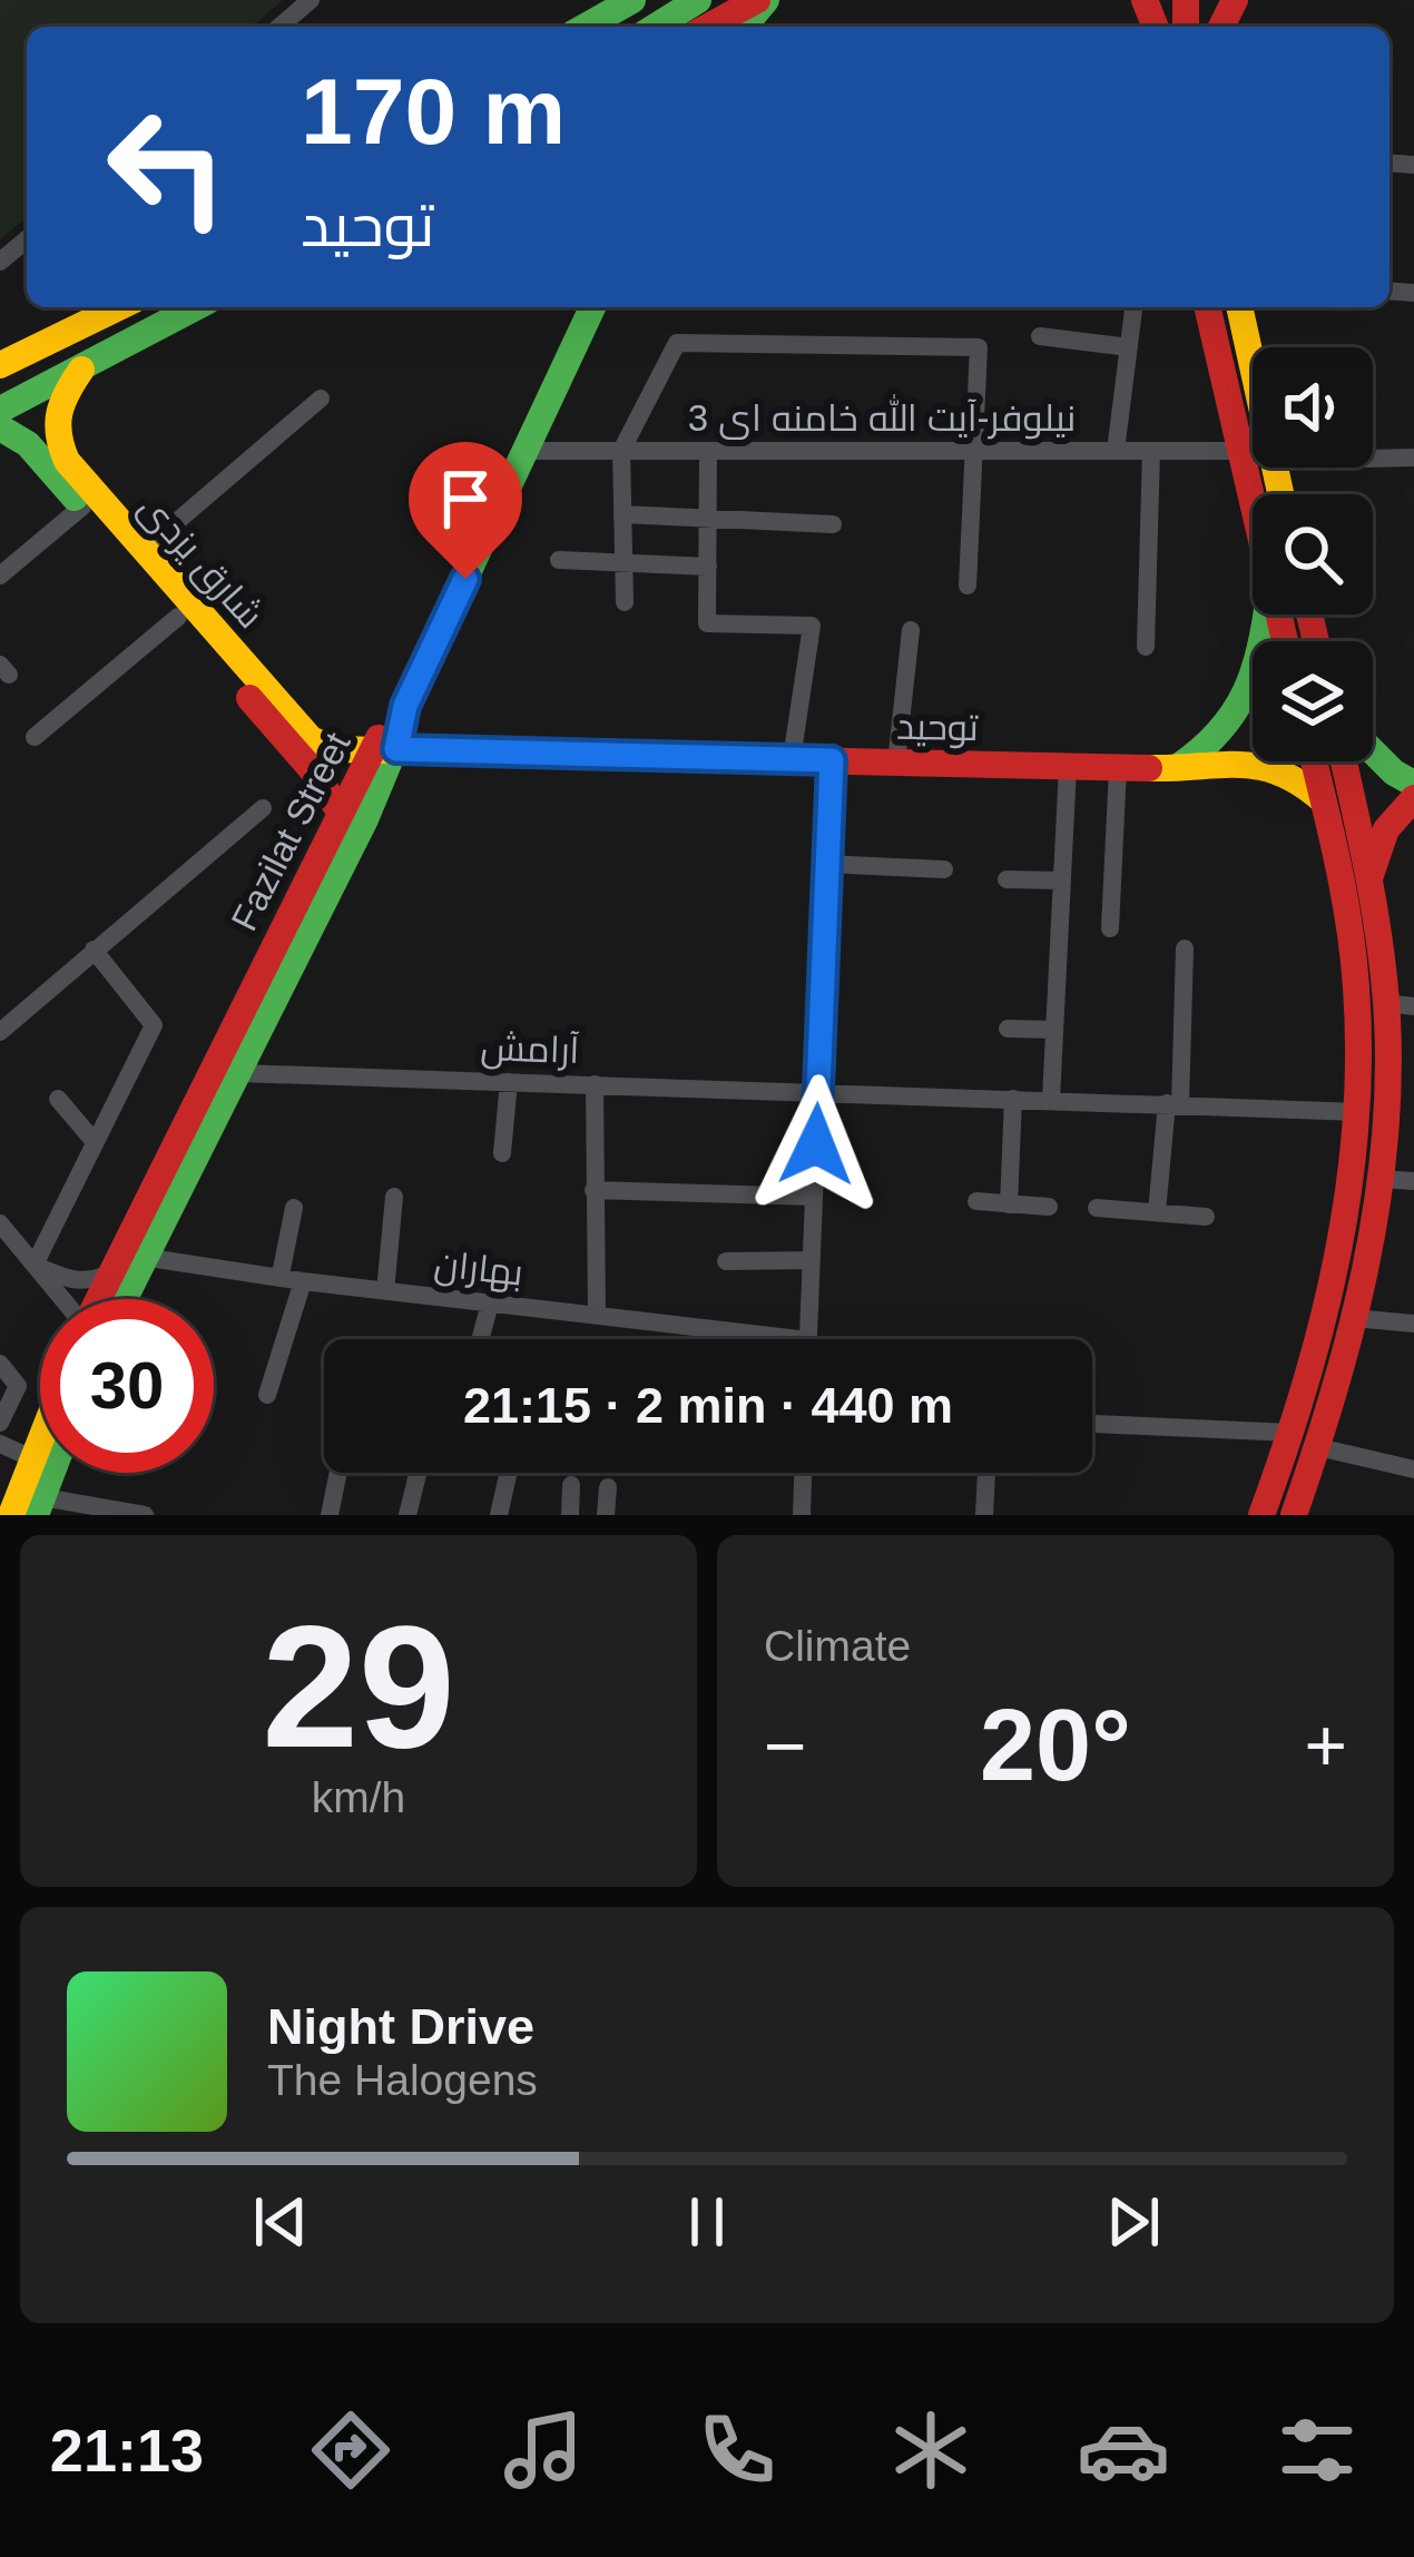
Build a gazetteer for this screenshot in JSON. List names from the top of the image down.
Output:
{
  "streets": {
    "main road": ["شارق یزدی", "توحید", "Fazilat Street"],
    "street": ["نیلوفر-آیت الله خامنه ای 3", "آرامش", "بهاران"]
  },
  "crossings": [
    ["نیلوفر-آیت الله خامنه ای 3", "Fazilat Street"],
    ["شارق یزدی", "Fazilat Street"],
    ["توحید", "Fazilat Street"],
    ["Fazilat Street", "آرامش"],
    ["Fazilat Street", "بهاران"]
  ],
  "page": {
    "turn": ["170 m", "توحید"],
    "limit": "30",
    "trip": "21:15 · 2 min · 440 m",
    "tile": [
      ["29", "km/h"],
      "Climate"
    ],
    "heat": ["−", "20°", "+"],
    "song": ["Night Drive", "The Halogens"],
    "tabs": "21:13"
  }
}
